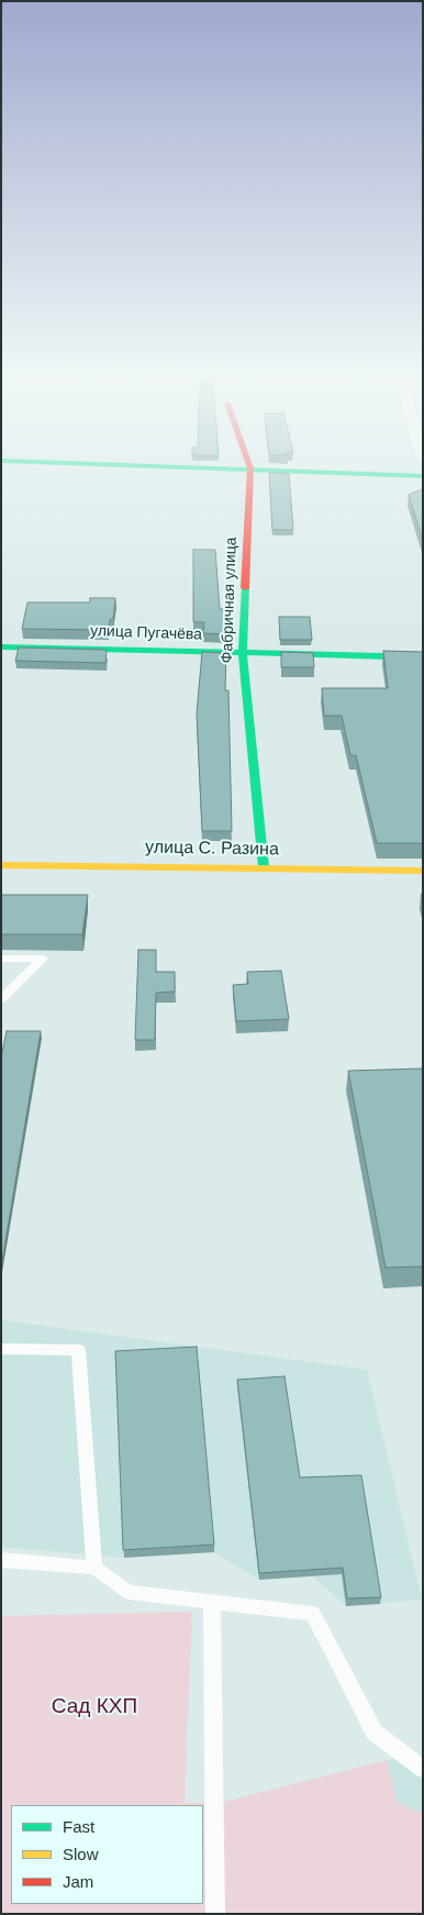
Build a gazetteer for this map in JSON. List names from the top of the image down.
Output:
{
  "streets": {
    "street": ["Фабричная улица", "улица Пугачёва", "улица С. Разина"]
  },
  "crossings": [
    ["Фабричная улица", "улица Пугачёва"],
    ["Фабричная улица", "улица С. Разина"]
  ],
  "parks": ["Сад КХП"],
  "legend": ["Fast", "Slow", "Jam"]
}
